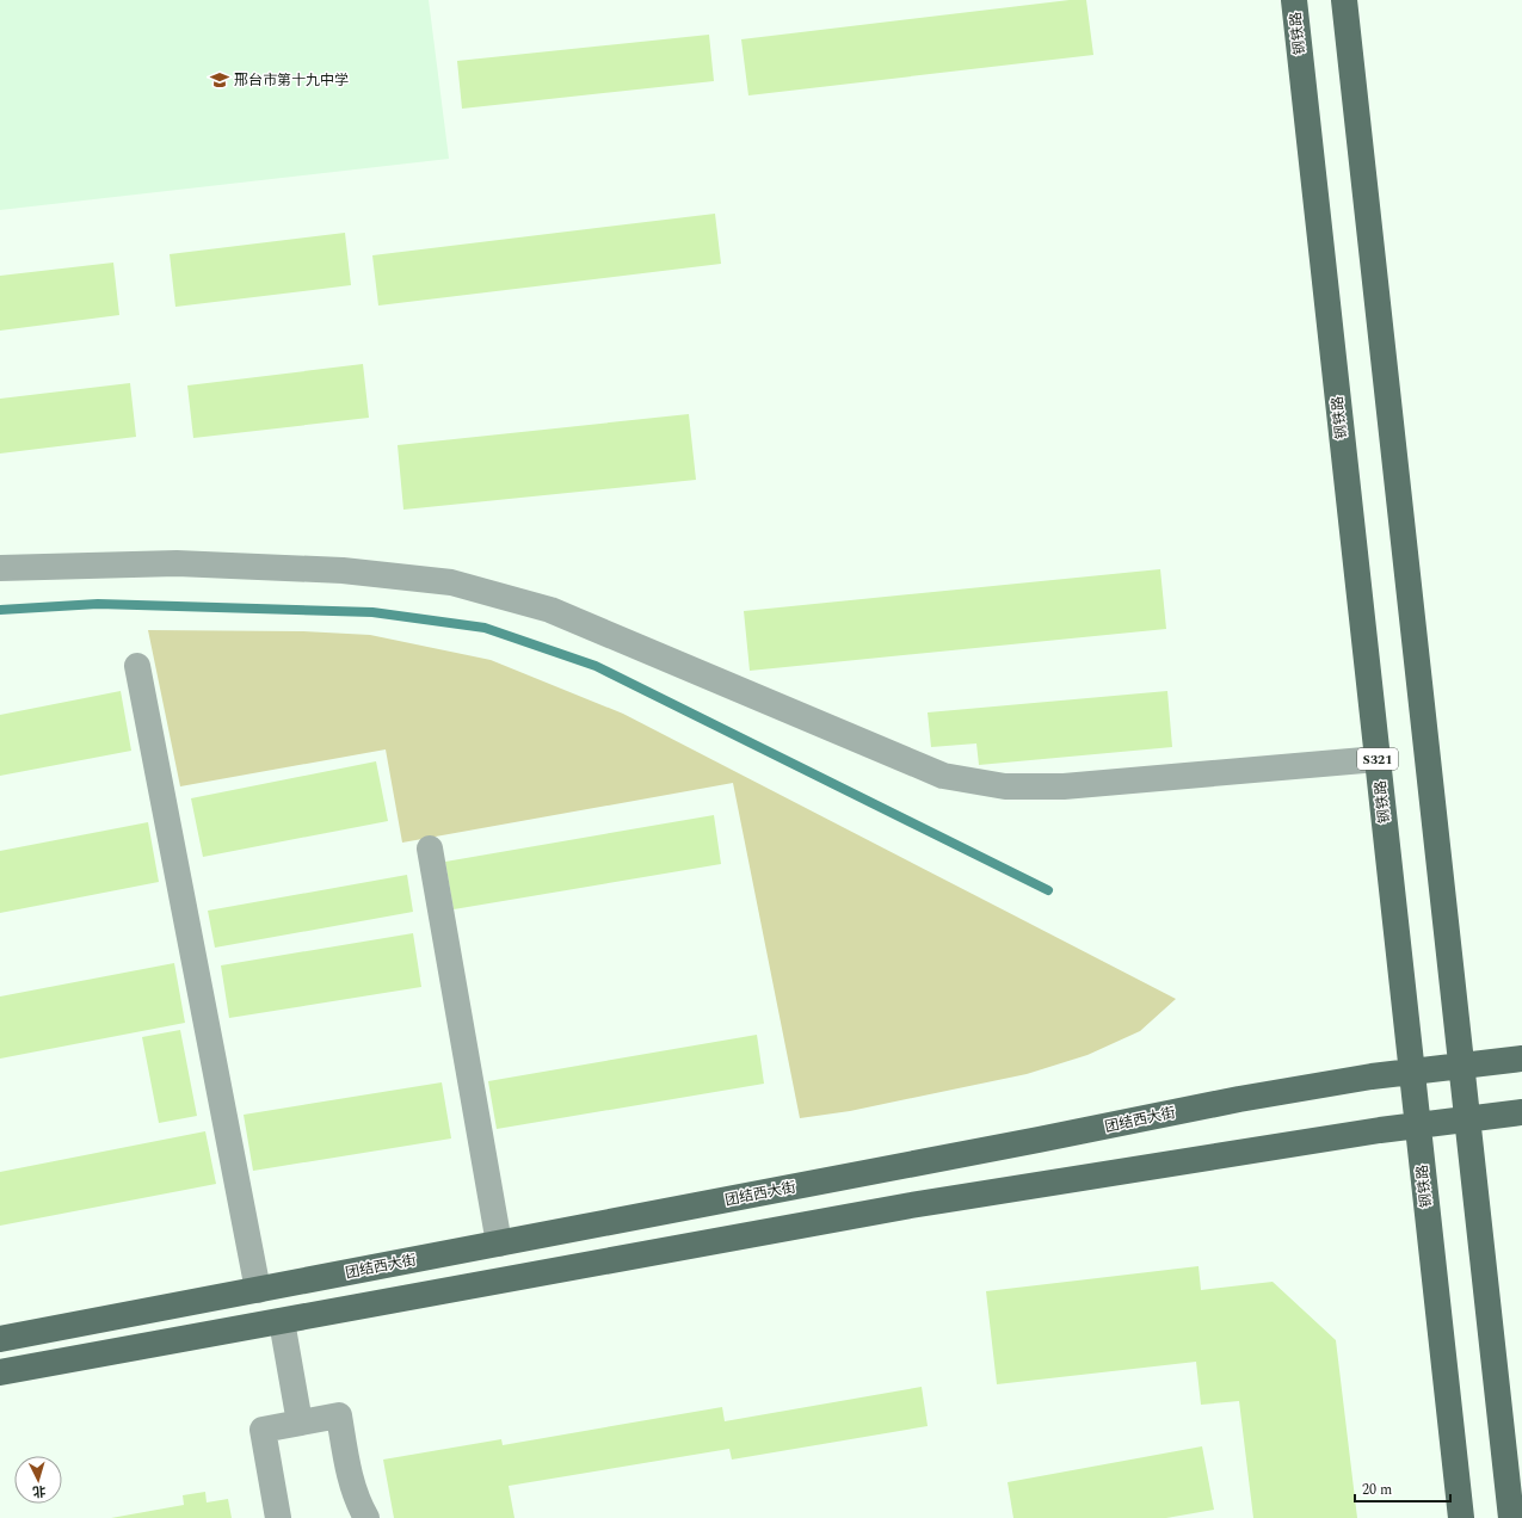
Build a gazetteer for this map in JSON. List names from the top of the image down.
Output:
{
  "streets": {
    "main road": ["钢铁路", "S321", "团结西大街"]
  },
  "crossings": [
    ["钢铁路", "团结西大街"]
  ],
  "places": {
    "school or university": ["邢台市第十九中学"]
  },
  "scale_bar": "20 m",
  "north": "bottom"
}
